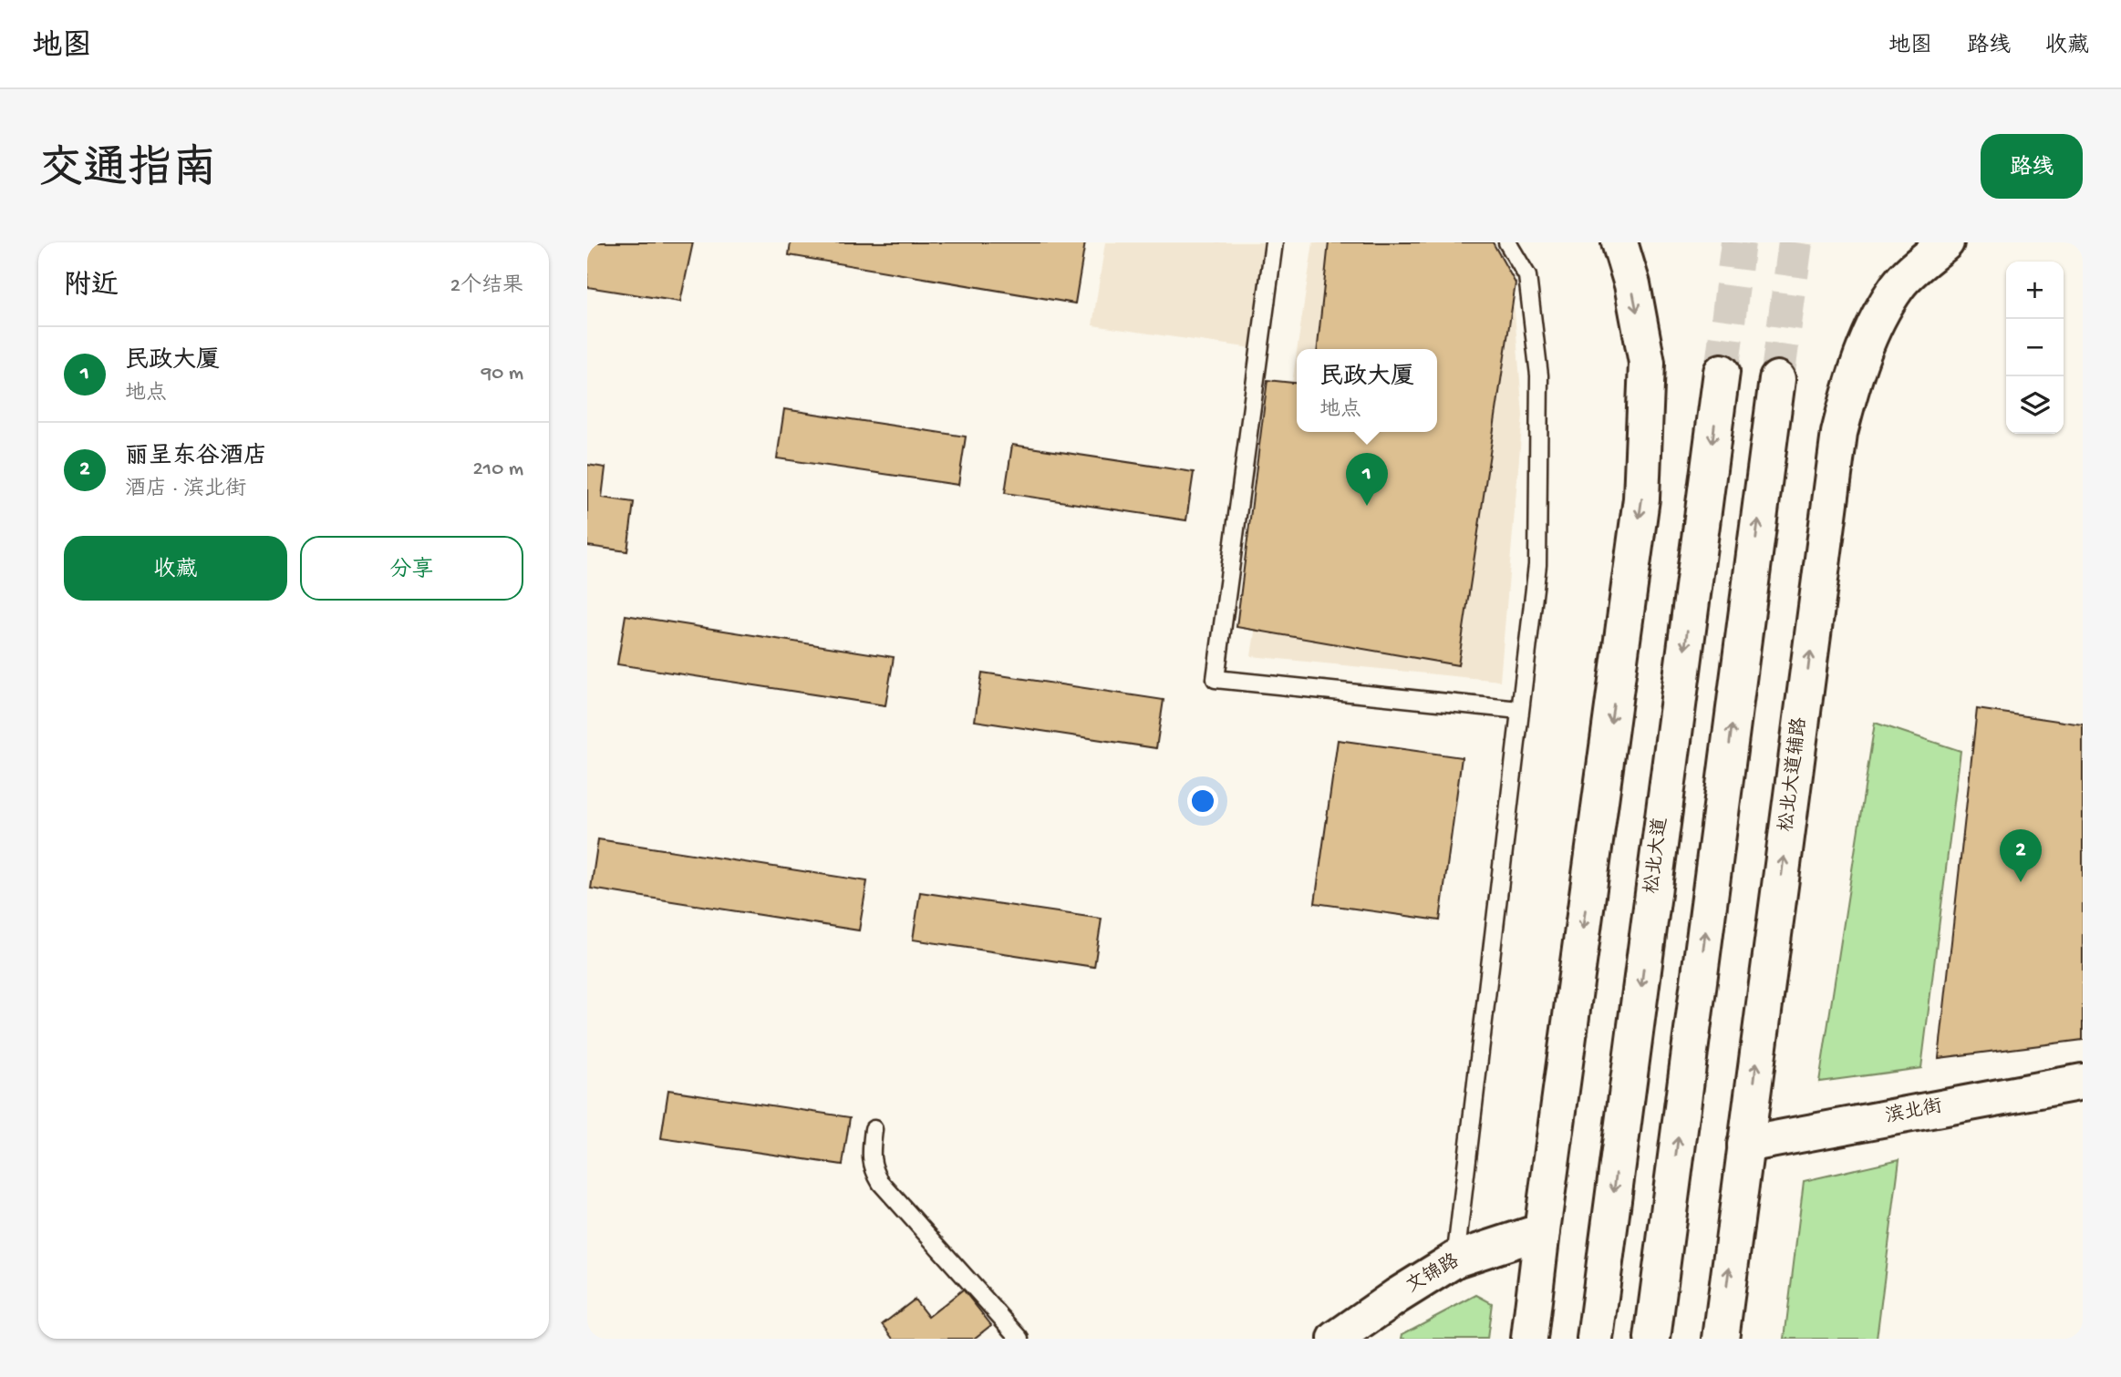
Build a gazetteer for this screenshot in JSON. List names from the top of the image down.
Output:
{
  "streets": {
    "main road": [
      "松北大道辅路",
      "松北大道",
      "滨北街",
      "文锦路"
    ]
  },
  "crossings": [
    ["松北大道辅路", "滨北街"]
  ],
  "page": {
    "header": "地图",
    "nav": ["地图", "路线", "收藏"],
    "title": "交通指南",
    "buttons": [
      "路线",
      ["收藏", "分享"]
    ],
    "heading": ["附近", "2个结果"],
    "map_buttons": ["+", "−"],
    "list": [
      {
        "mark": "1",
        "name": "民政大厦",
        "note": "地点",
        "value": "90 m"
      },
      {
        "mark": "2",
        "name": "丽呈东谷酒店",
        "note": "酒店 · 滨北街",
        "value": "210 m"
      }
    ],
    "popup": ["民政大厦", "地点"],
    "pins": ["1", "2"]
  }
}
